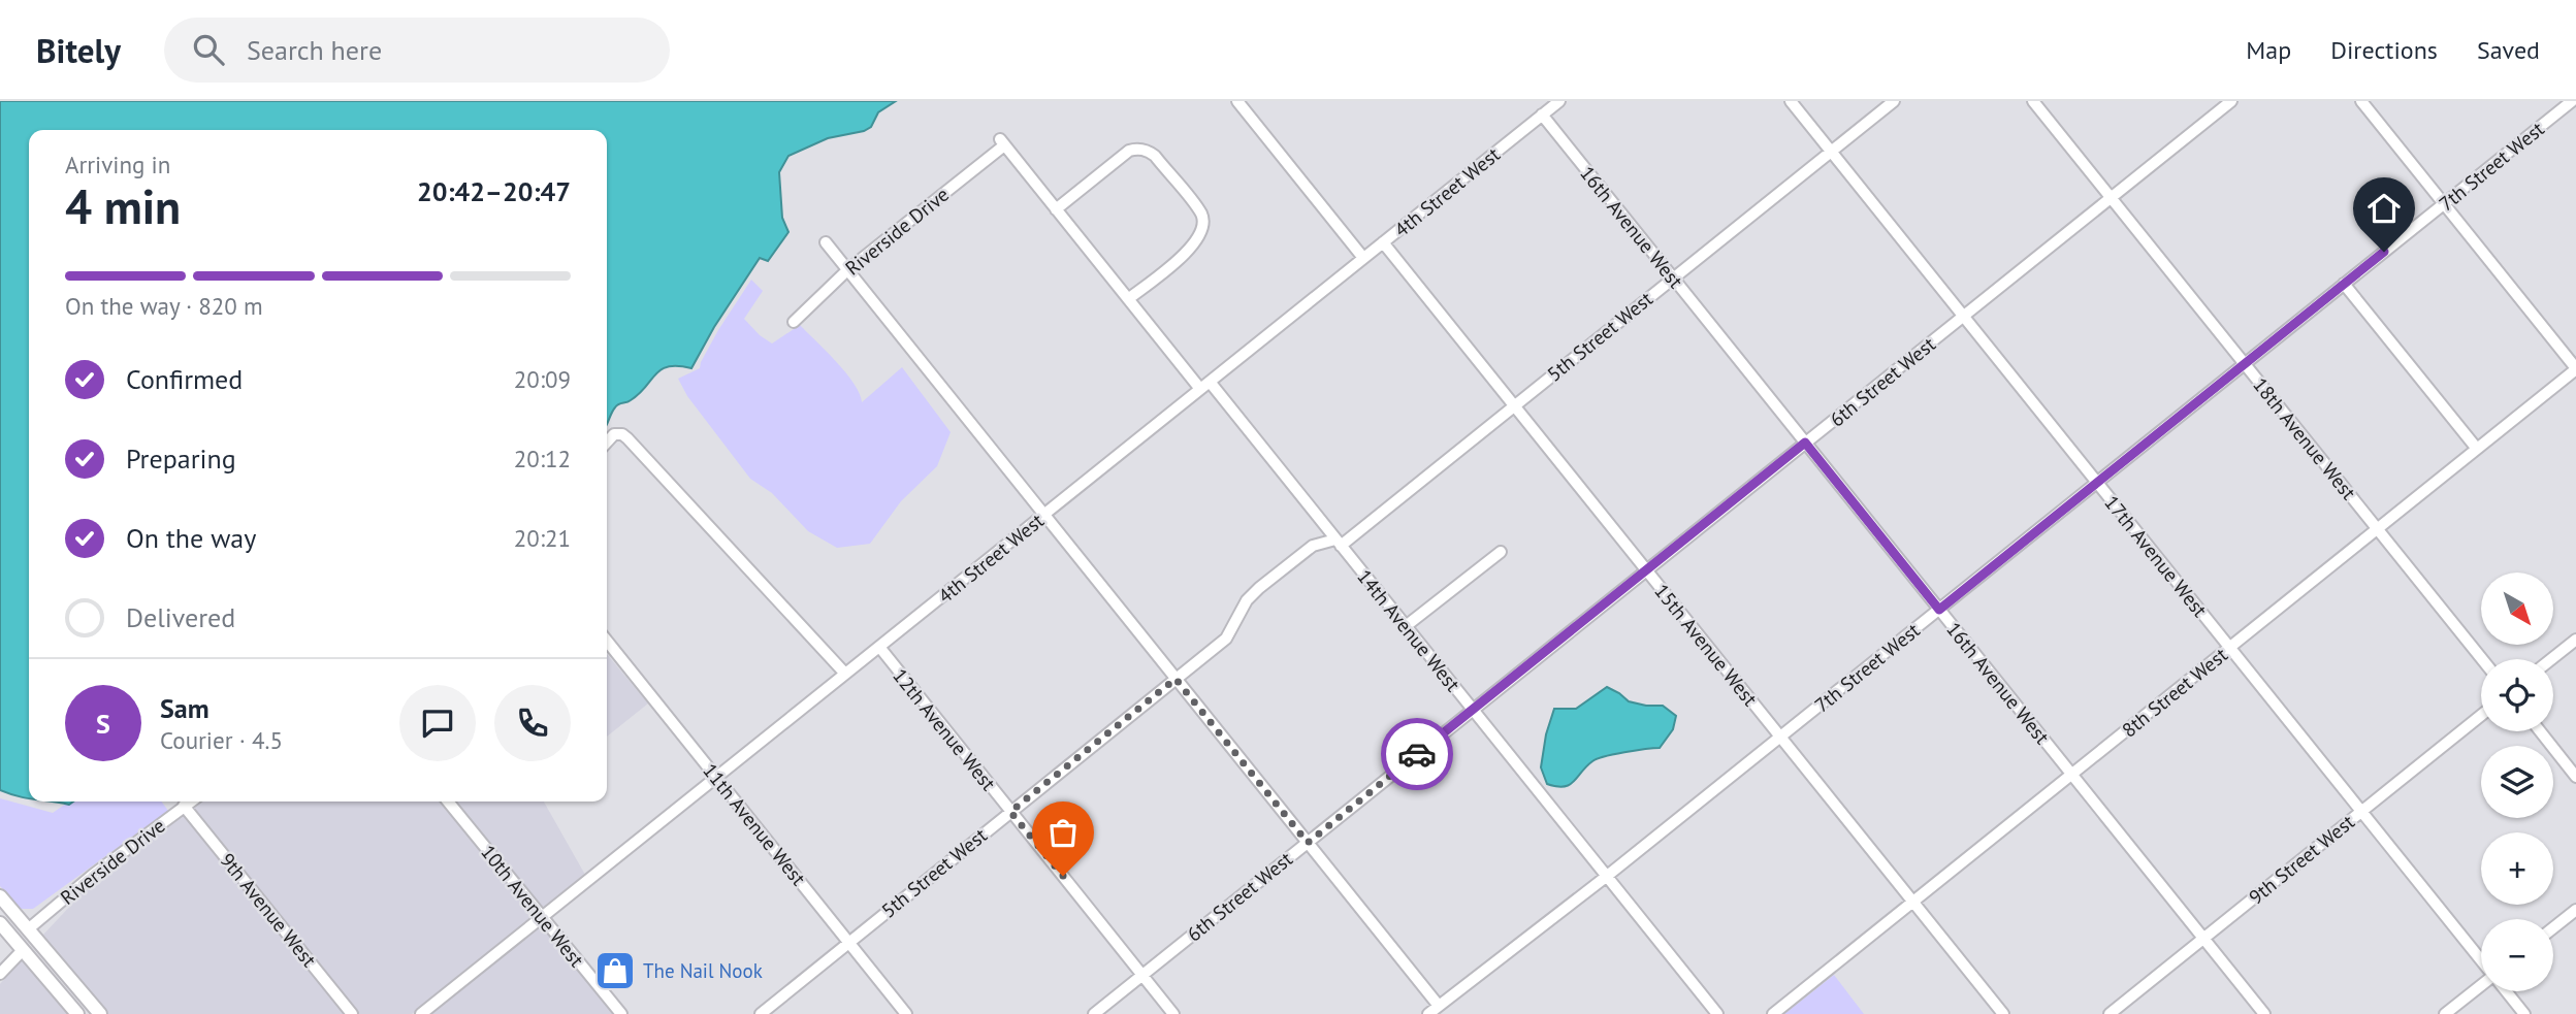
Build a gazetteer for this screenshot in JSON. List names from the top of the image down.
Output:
{
  "streets": {
    "street": [
      "7th Street West",
      "4th Street West",
      "16th Avenue West",
      "Riverside Drive",
      "5th Street West",
      "6th Street West",
      "18th Avenue West",
      "17th Avenue West",
      "14th Avenue West",
      "15th Avenue West",
      "8th Street West",
      "12th Avenue West",
      "11th Avenue West",
      "9th Street West",
      "10th Avenue West",
      "9th Avenue West"
    ]
  },
  "crossings": [
    ["7th Street West", "16th Avenue West"],
    ["7th Street West", "18th Avenue West"],
    ["7th Street West", "17th Avenue West"],
    ["7th Street West", "14th Avenue West"],
    ["7th Street West", "15th Avenue West"],
    ["4th Street West", "16th Avenue West"],
    ["4th Street West", "14th Avenue West"],
    ["4th Street West", "15th Avenue West"],
    ["4th Street West", "12th Avenue West"],
    ["4th Street West", "11th Avenue West"],
    ["4th Street West", "10th Avenue West"],
    ["16th Avenue West", "5th Street West"],
    ["16th Avenue West", "6th Street West"],
    ["16th Avenue West", "8th Street West"],
    ["16th Avenue West", "9th Street West"],
    ["Riverside Drive", "14th Avenue West"],
    ["Riverside Drive", "9th Avenue West"],
    ["5th Street West", "17th Avenue West"],
    ["5th Street West", "14th Avenue West"],
    ["5th Street West", "15th Avenue West"],
    ["5th Street West", "12th Avenue West"],
    ["5th Street West", "11th Avenue West"],
    ["6th Street West", "18th Avenue West"],
    ["6th Street West", "17th Avenue West"],
    ["6th Street West", "14th Avenue West"],
    ["6th Street West", "15th Avenue West"],
    ["6th Street West", "12th Avenue West"],
    ["18th Avenue West", "8th Street West"],
    ["17th Avenue West", "8th Street West"],
    ["17th Avenue West", "9th Street West"],
    ["15th Avenue West", "8th Street West"]
  ],
  "places": {
    "shop": ["The Nail Nook"]
  },
  "north": "bottom right",
  "page": {
    "header": "Bitely",
    "search": "Search here",
    "nav": ["Map", "Directions", "Saved"],
    "heading": ["4 min", "Arriving in", "20:42–20:47"],
    "panel": ["Sam", "Courier · 4.5"],
    "bar": "On the way · 820 m",
    "list": [
      ["Confirmed", "20:09"],
      ["Preparing", "20:12"],
      ["On the way", "20:21"],
      "Delivered"
    ],
    "map_buttons": ["+", "−"],
    "round": "S"
  }
}
